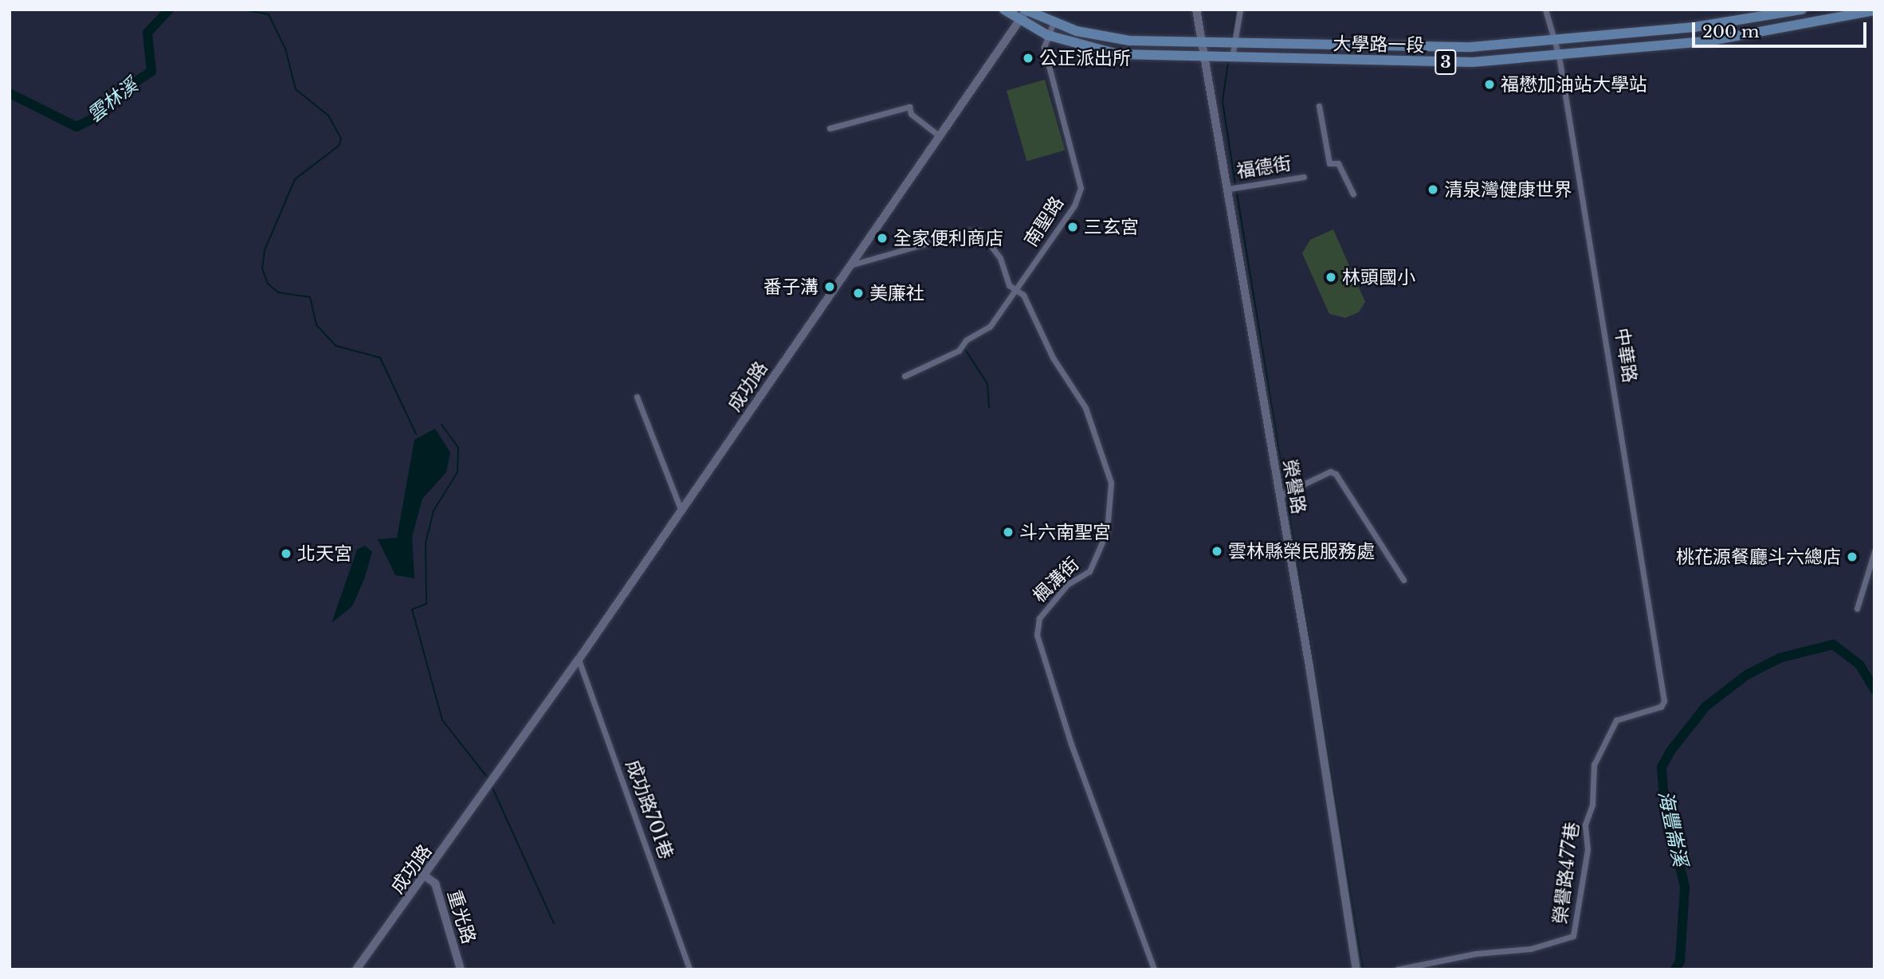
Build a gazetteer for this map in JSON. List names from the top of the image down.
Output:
{
  "streets": {
    "main road": ["大學路一段", "3", "成功路"],
    "street": [
      "福德街",
      "南聖路",
      "中華路",
      "榮譽路",
      "楓溝街",
      "成功路701巷",
      "榮譽路477巷",
      "重光路"
    ]
  },
  "crossings": [
    ["大學路一段", "3"],
    ["大學路一段", "南聖路"],
    ["大學路一段", "中華路"],
    ["大學路一段", "成功路"],
    ["大學路一段", "榮譽路"],
    ["3", "成功路"],
    ["福德街", "榮譽路"],
    ["南聖路", "楓溝街"],
    ["中華路", "榮譽路477巷"],
    ["成功路", "楓溝街"],
    ["成功路", "成功路701巷"],
    ["成功路", "重光路"]
  ],
  "water": ["雲林溪", "海豐崙溪"],
  "places": [
    "公正派出所",
    "福懋加油站大學站",
    "清泉灣健康世界",
    "三玄宮",
    "全家便利商店",
    "林頭國小",
    "番子溝",
    "美廉社",
    "斗六南聖宮",
    "雲林縣榮民服務處",
    "北天宮",
    "桃花源餐廳斗六總店"
  ],
  "scale_bar": "200 m"
}
